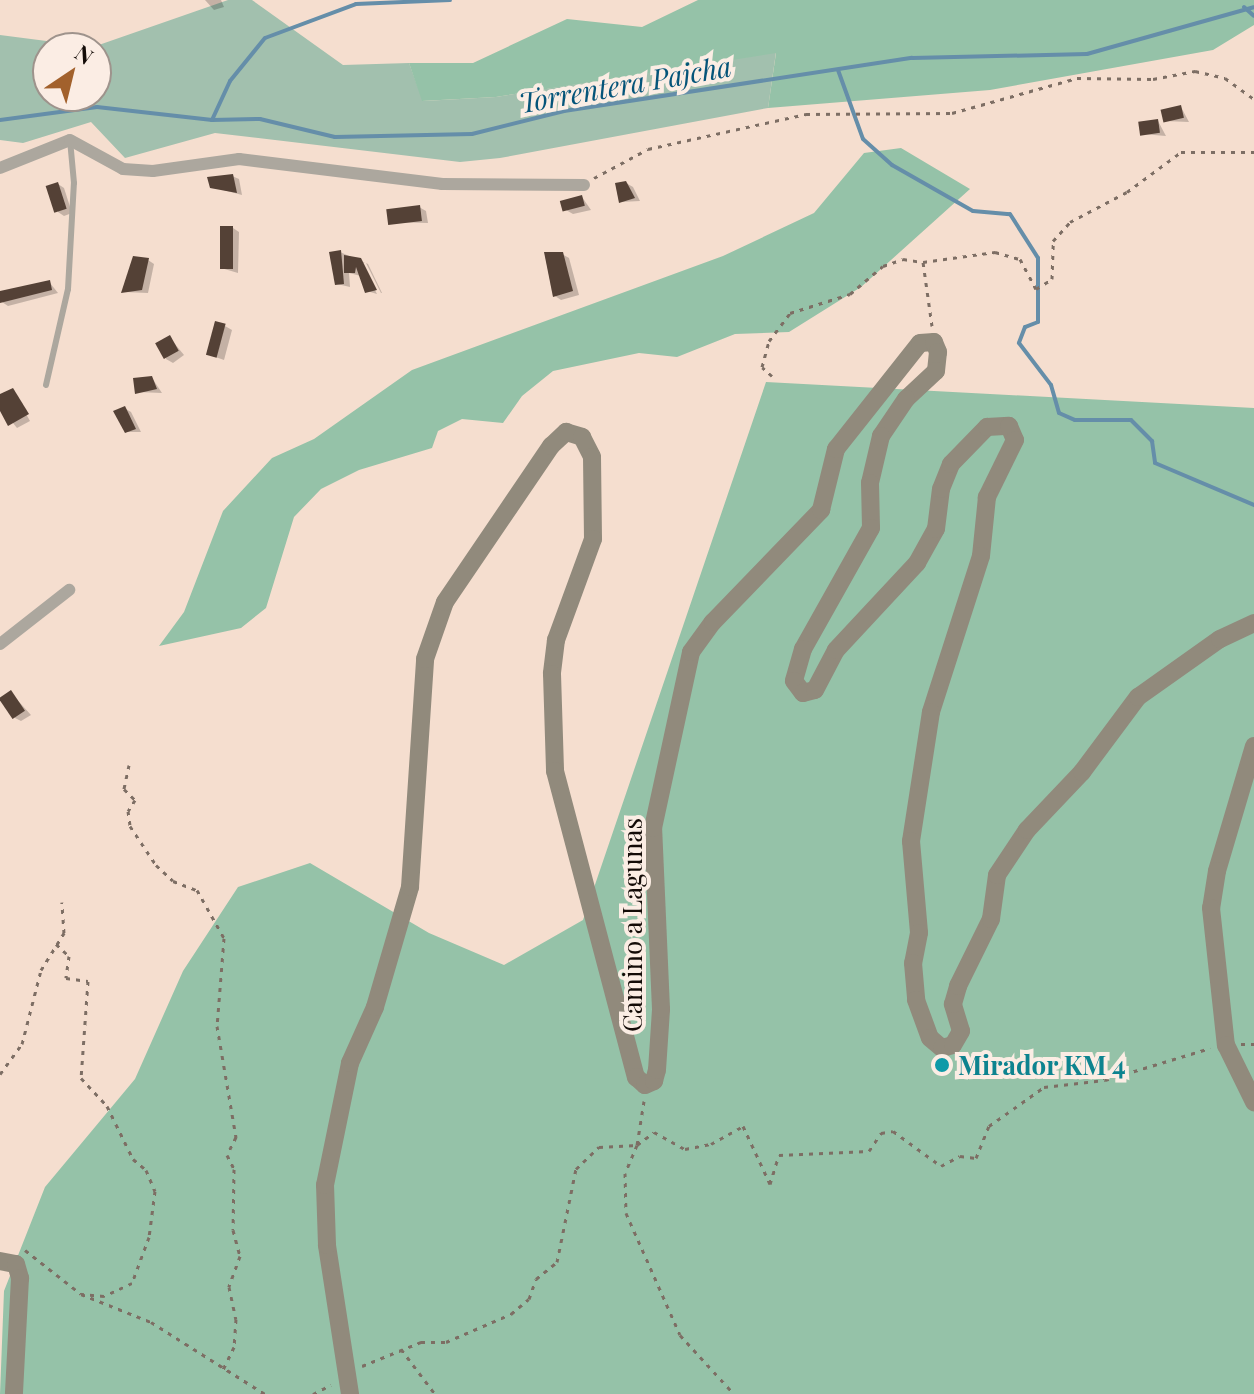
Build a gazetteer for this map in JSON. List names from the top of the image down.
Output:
{
  "streets": {
    "street": ["Camino a Lagunas"]
  },
  "water": ["Torrentera Pajcha"],
  "places": ["Mirador KM 4"],
  "north": "top right"
}
